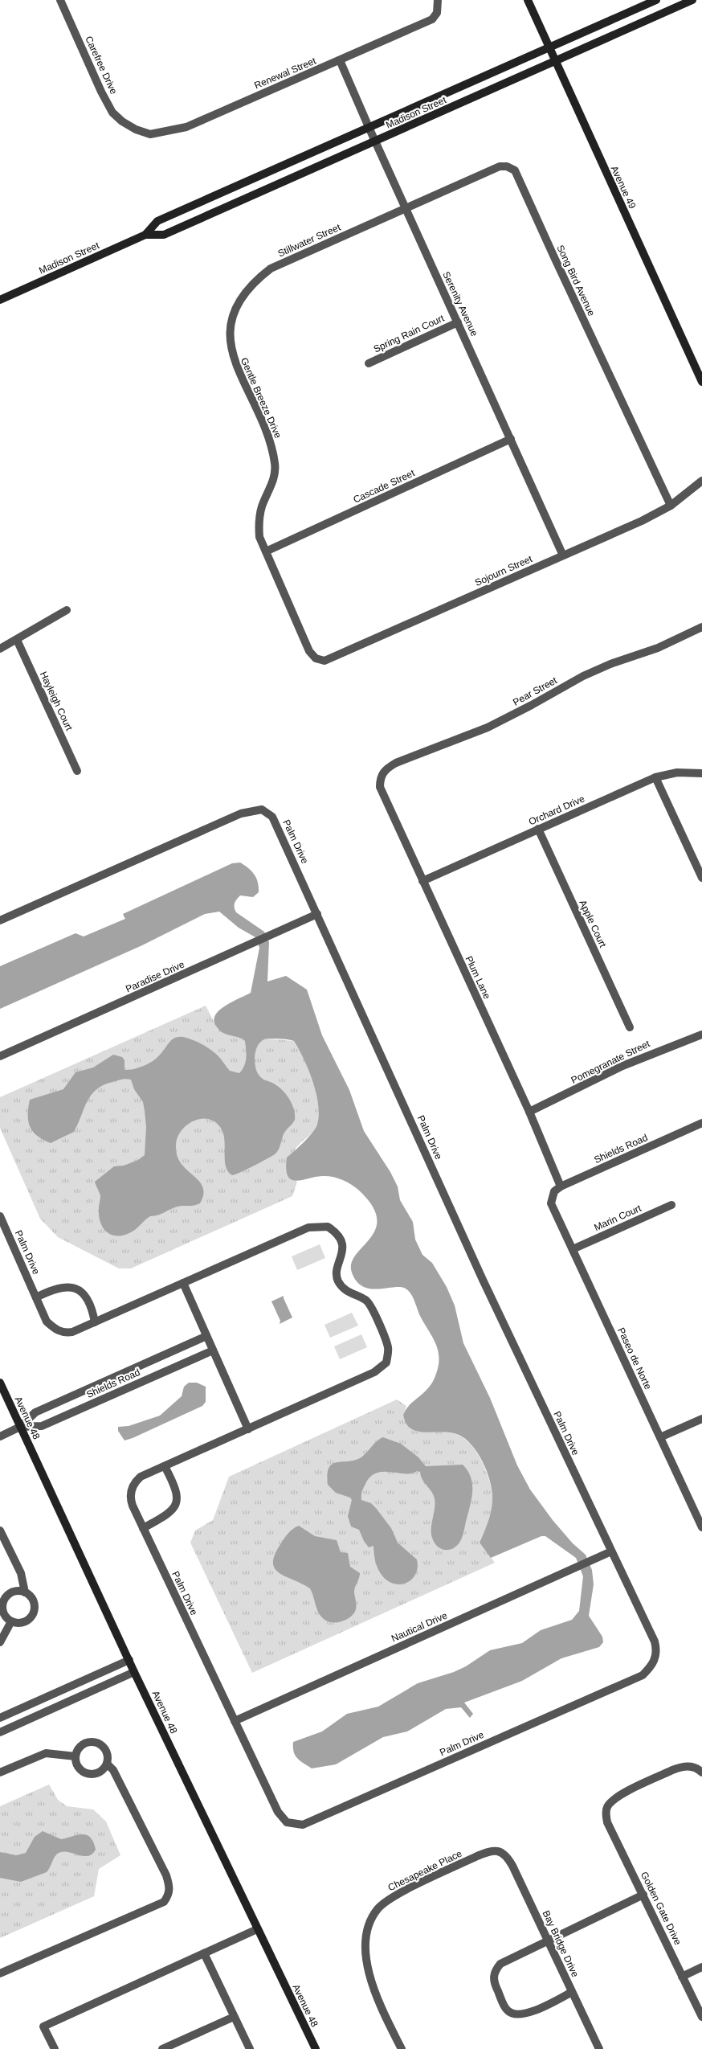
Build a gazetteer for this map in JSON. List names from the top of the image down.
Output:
{
  "streets": {
    "main road": ["Madison Street", "Avenue 49", "Avenue 48"],
    "street": [
      "Carefree Drive",
      "Renewal Street",
      "Stillwater Street",
      "Song Bird Avenue",
      "Serenity Avenue",
      "Spring Rain Court",
      "Gentle Breeze Drive",
      "Cascade Street",
      "Sojourn Street",
      "Pear Street",
      "Hayleigh Court",
      "Orchard Drive",
      "Palm Drive",
      "Apple Court",
      "Paradise Drive",
      "Plum Lane",
      "Pomegranate Street",
      "Shields Road",
      "Marin Court",
      "Paseo de Norte",
      "Nautical Drive",
      "Chesapeake Place",
      "Golden Gate Drive",
      "Bay Bridge Drive"
    ]
  },
  "crossings": [
    ["Carefree Drive", "Renewal Street"],
    ["Renewal Street", "Serenity Avenue"],
    ["Madison Street", "Avenue 49"],
    ["Madison Street", "Serenity Avenue"],
    ["Stillwater Street", "Song Bird Avenue"],
    ["Stillwater Street", "Serenity Avenue"],
    ["Stillwater Street", "Gentle Breeze Drive"],
    ["Song Bird Avenue", "Serenity Avenue"],
    ["Song Bird Avenue", "Sojourn Street"],
    ["Serenity Avenue", "Spring Rain Court"],
    ["Serenity Avenue", "Cascade Street"],
    ["Serenity Avenue", "Sojourn Street"],
    ["Gentle Breeze Drive", "Cascade Street"],
    ["Gentle Breeze Drive", "Sojourn Street"],
    ["Pear Street", "Plum Lane"],
    ["Orchard Drive", "Apple Court"],
    ["Orchard Drive", "Plum Lane"],
    ["Palm Drive", "Paradise Drive"],
    ["Palm Drive", "Nautical Drive"],
    ["Plum Lane", "Pomegranate Street"],
    ["Plum Lane", "Shields Road"],
    ["Shields Road", "Paseo de Norte"],
    ["Shields Road", "Avenue 48"],
    ["Marin Court", "Paseo de Norte"],
    ["Chesapeake Place", "Bay Bridge Drive"]
  ]
}
